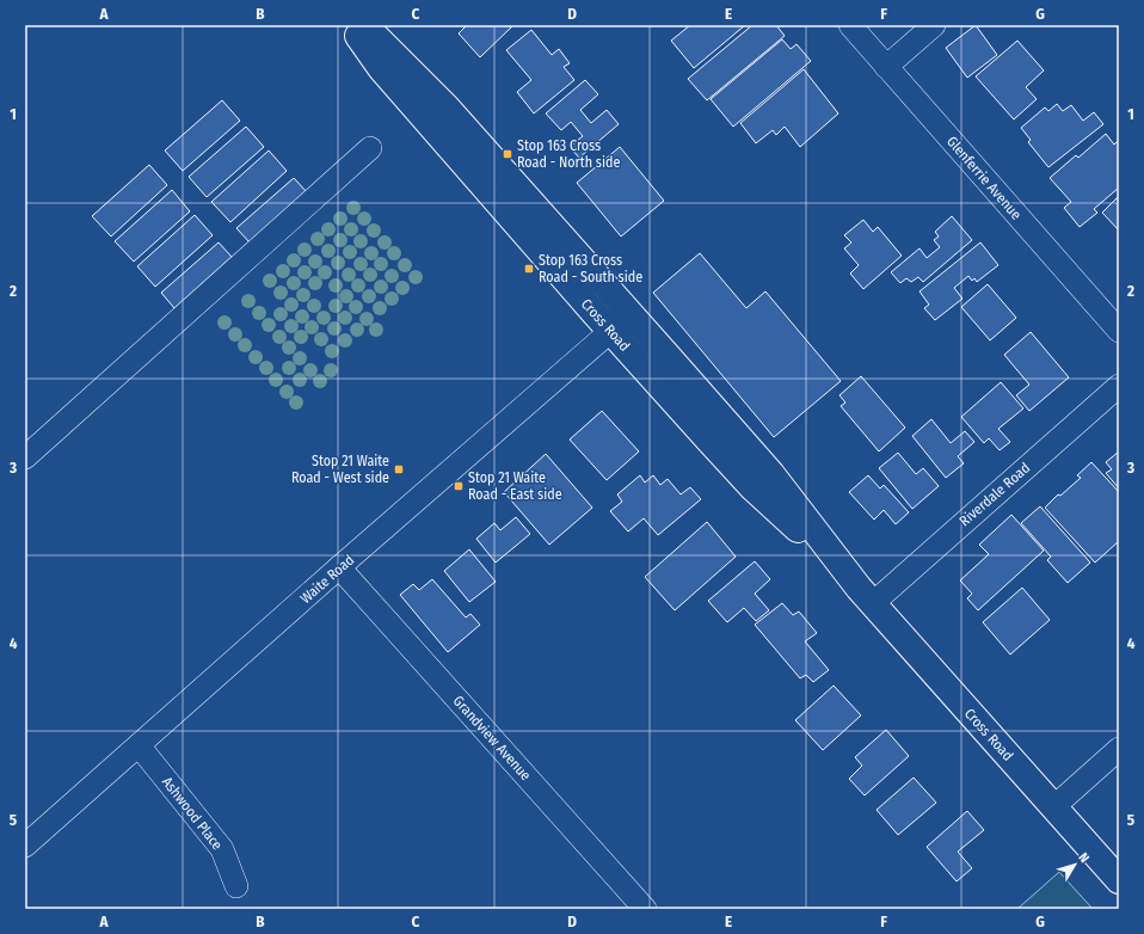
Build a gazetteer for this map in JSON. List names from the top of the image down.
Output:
{
  "streets": {
    "highway": ["Cross Road"],
    "street": [
      "Glenferrie Avenue",
      "Riverdale Road",
      "Waite Road",
      "Grandview Avenue",
      "Ashwood Place"
    ]
  },
  "crossings": [
    ["Cross Road", "Riverdale Road"],
    ["Cross Road", "Waite Road"],
    ["Waite Road", "Grandview Avenue"],
    ["Waite Road", "Ashwood Place"]
  ],
  "places": {
    "transit": [
      "Stop 163 Cross Road - North side",
      "Stop 163 Cross Road - South side",
      "Stop 21 Waite Road - West side",
      "Stop 21 Waite Road - East side"
    ]
  },
  "north": "top right",
  "grid": {
    "columns": [
      "A",
      "B",
      "C",
      "D",
      "E",
      "F",
      "G"
    ],
    "rows": [
      "1",
      "2",
      "3",
      "4",
      "5"
    ]
  }
}
